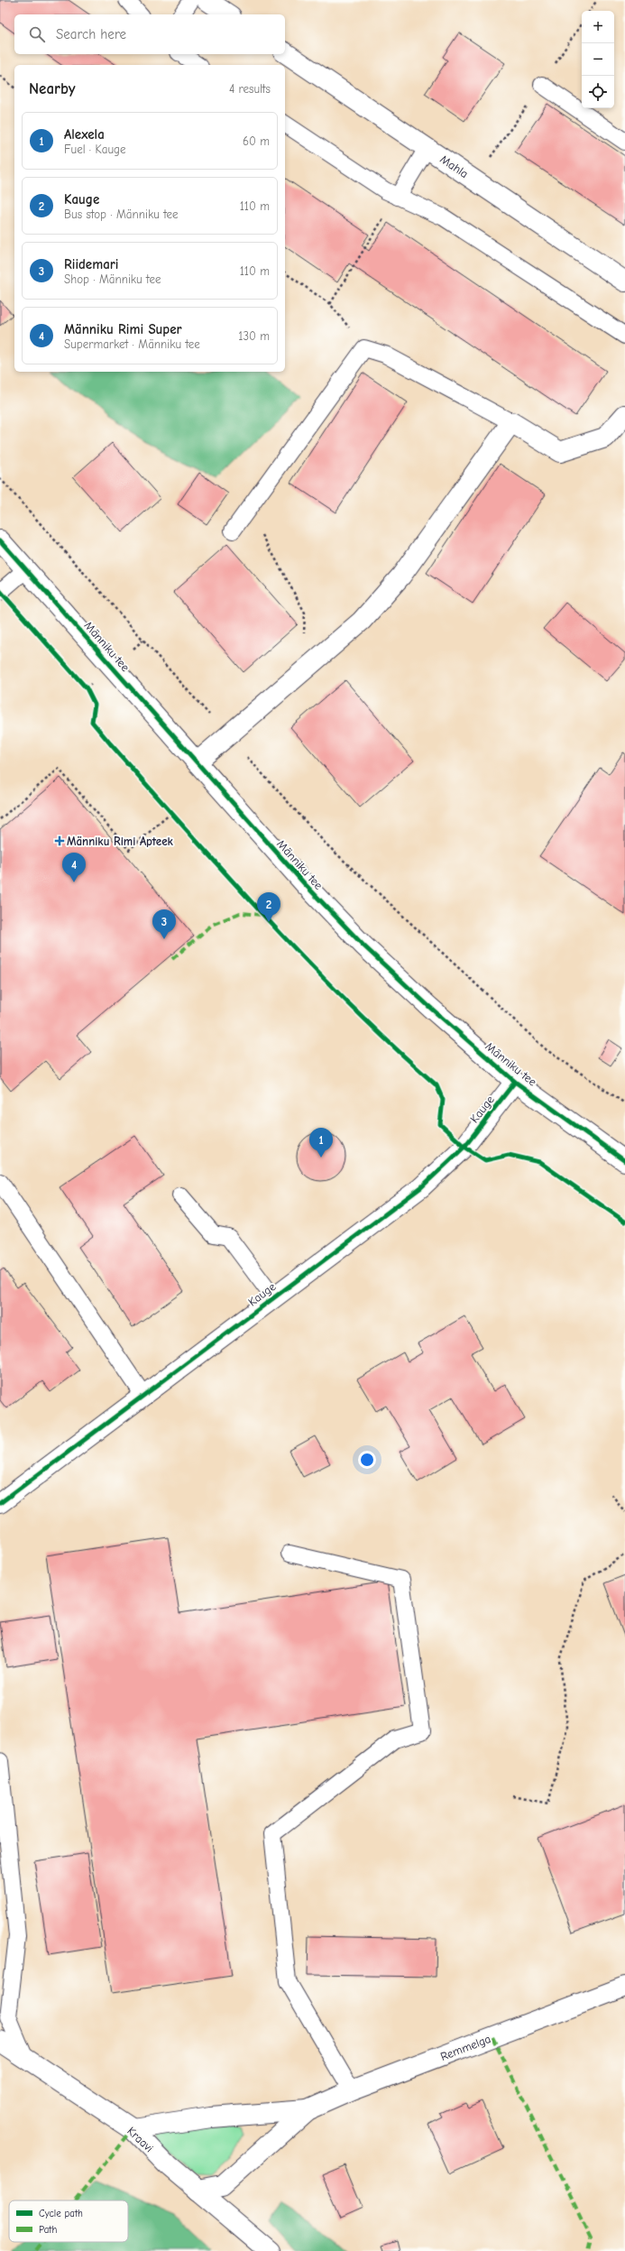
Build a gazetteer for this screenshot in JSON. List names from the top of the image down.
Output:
{
  "streets": {
    "street": [
      "Mahla",
      "Männiku tee",
      "Kauge",
      "Remmelga",
      "Kraavi"
    ]
  },
  "crossings": [
    ["Männiku tee", "Kauge"],
    ["Remmelga", "Kraavi"]
  ],
  "places": {
    "health": ["Männiku Rimi Apteek"]
  },
  "legend": ["Cycle path", "Path"],
  "page": {
    "map_buttons": ["+", "−"],
    "search": "Search here",
    "heading": ["Nearby", "4 results"],
    "list": [
      {
        "mark": "1",
        "name": "Alexela",
        "note": "Fuel · Kauge",
        "value": "60 m"
      },
      {
        "mark": "2",
        "name": "Kauge",
        "note": "Bus stop · Männiku tee",
        "value": "110 m"
      },
      {
        "mark": "3",
        "name": "Riidemari",
        "note": "Shop · Männiku tee",
        "value": "110 m"
      },
      {
        "mark": "4",
        "name": "Männiku Rimi Super",
        "note": "Supermarket · Männiku tee",
        "value": "130 m"
      }
    ],
    "pins": [
      "4",
      "2",
      "3",
      "1"
    ]
  }
}
